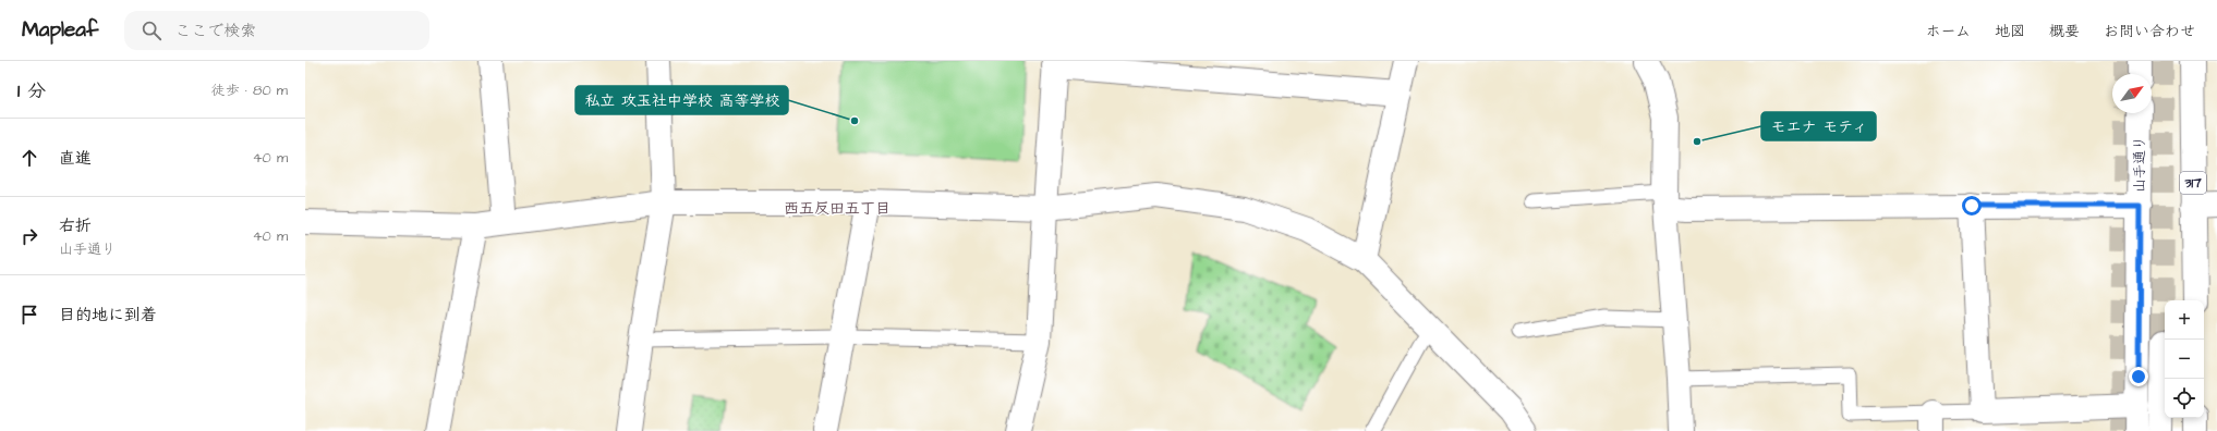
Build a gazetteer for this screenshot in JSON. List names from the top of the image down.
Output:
{
  "streets": {
    "main road": ["山手通り", "317"]
  },
  "districts": ["西五反田五丁目"],
  "places": ["私立 攻玉社中学校 高等学校", "モエナ モティ"],
  "north": "top right",
  "page": {
    "header": "Mapleaf",
    "search": "ここで検索",
    "nav": [
      "ホーム",
      "地図",
      "概要",
      "お問い合わせ"
    ],
    "heading": ["1 分", "徒歩 · 80 m"],
    "list": [
      ["直進", "40 m"],
      ["右折", "山手通り", "40 m"],
      "目的地に到着"
    ],
    "map_buttons": ["+", "−"]
  }
}
